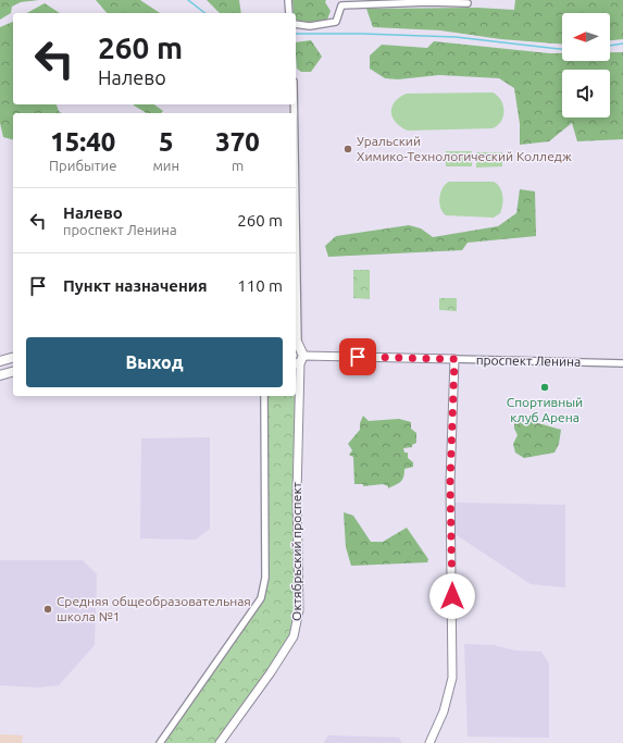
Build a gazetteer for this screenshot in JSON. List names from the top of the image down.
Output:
{
  "streets": {
    "street": ["проспект Ленина", "Октябрьский проспект"]
  },
  "crossings": [
    ["проспект Ленина", "Октябрьский проспект"]
  ],
  "places": ["Уральский Химико-Технологический Колледж", "Спортивный клуб Арена", "Средняя общеобразовательная школа №1"],
  "north": "left",
  "page": {
    "turn": ["260 m", "Налево"],
    "eta": [
      "15:40",
      "Прибытие",
      "5",
      "мин",
      "370",
      "m"
    ],
    "list": [
      {
        "name": "Налево",
        "note": "проспект Ленина",
        "value": "260 m"
      },
      {
        "name": "Пункт назначения",
        "value": "110 m"
      }
    ],
    "buttons": "Выход"
  }
}
